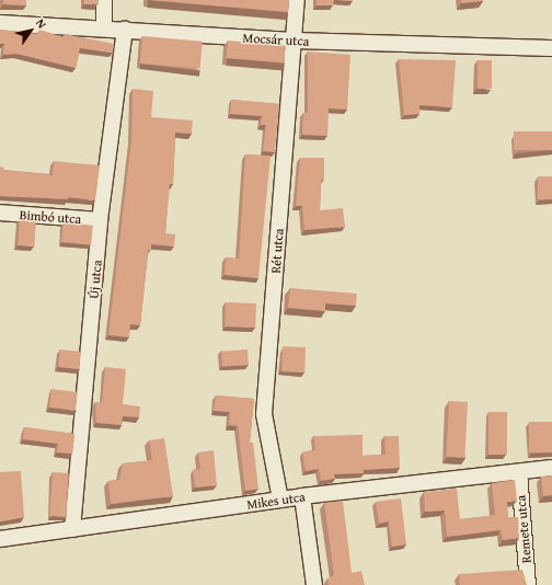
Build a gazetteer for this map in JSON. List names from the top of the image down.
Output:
{
  "streets": {
    "street": [
      "Mocsár utca",
      "Bimbó utca",
      "Rét utca",
      "Új utca",
      "Mikes utca",
      "Remete utca"
    ]
  },
  "crossings": [
    ["Mocsár utca", "Rét utca"],
    ["Mocsár utca", "Új utca"],
    ["Bimbó utca", "Új utca"],
    ["Rét utca", "Mikes utca"],
    ["Új utca", "Mikes utca"],
    ["Mikes utca", "Remete utca"]
  ],
  "north": "top right"
}
